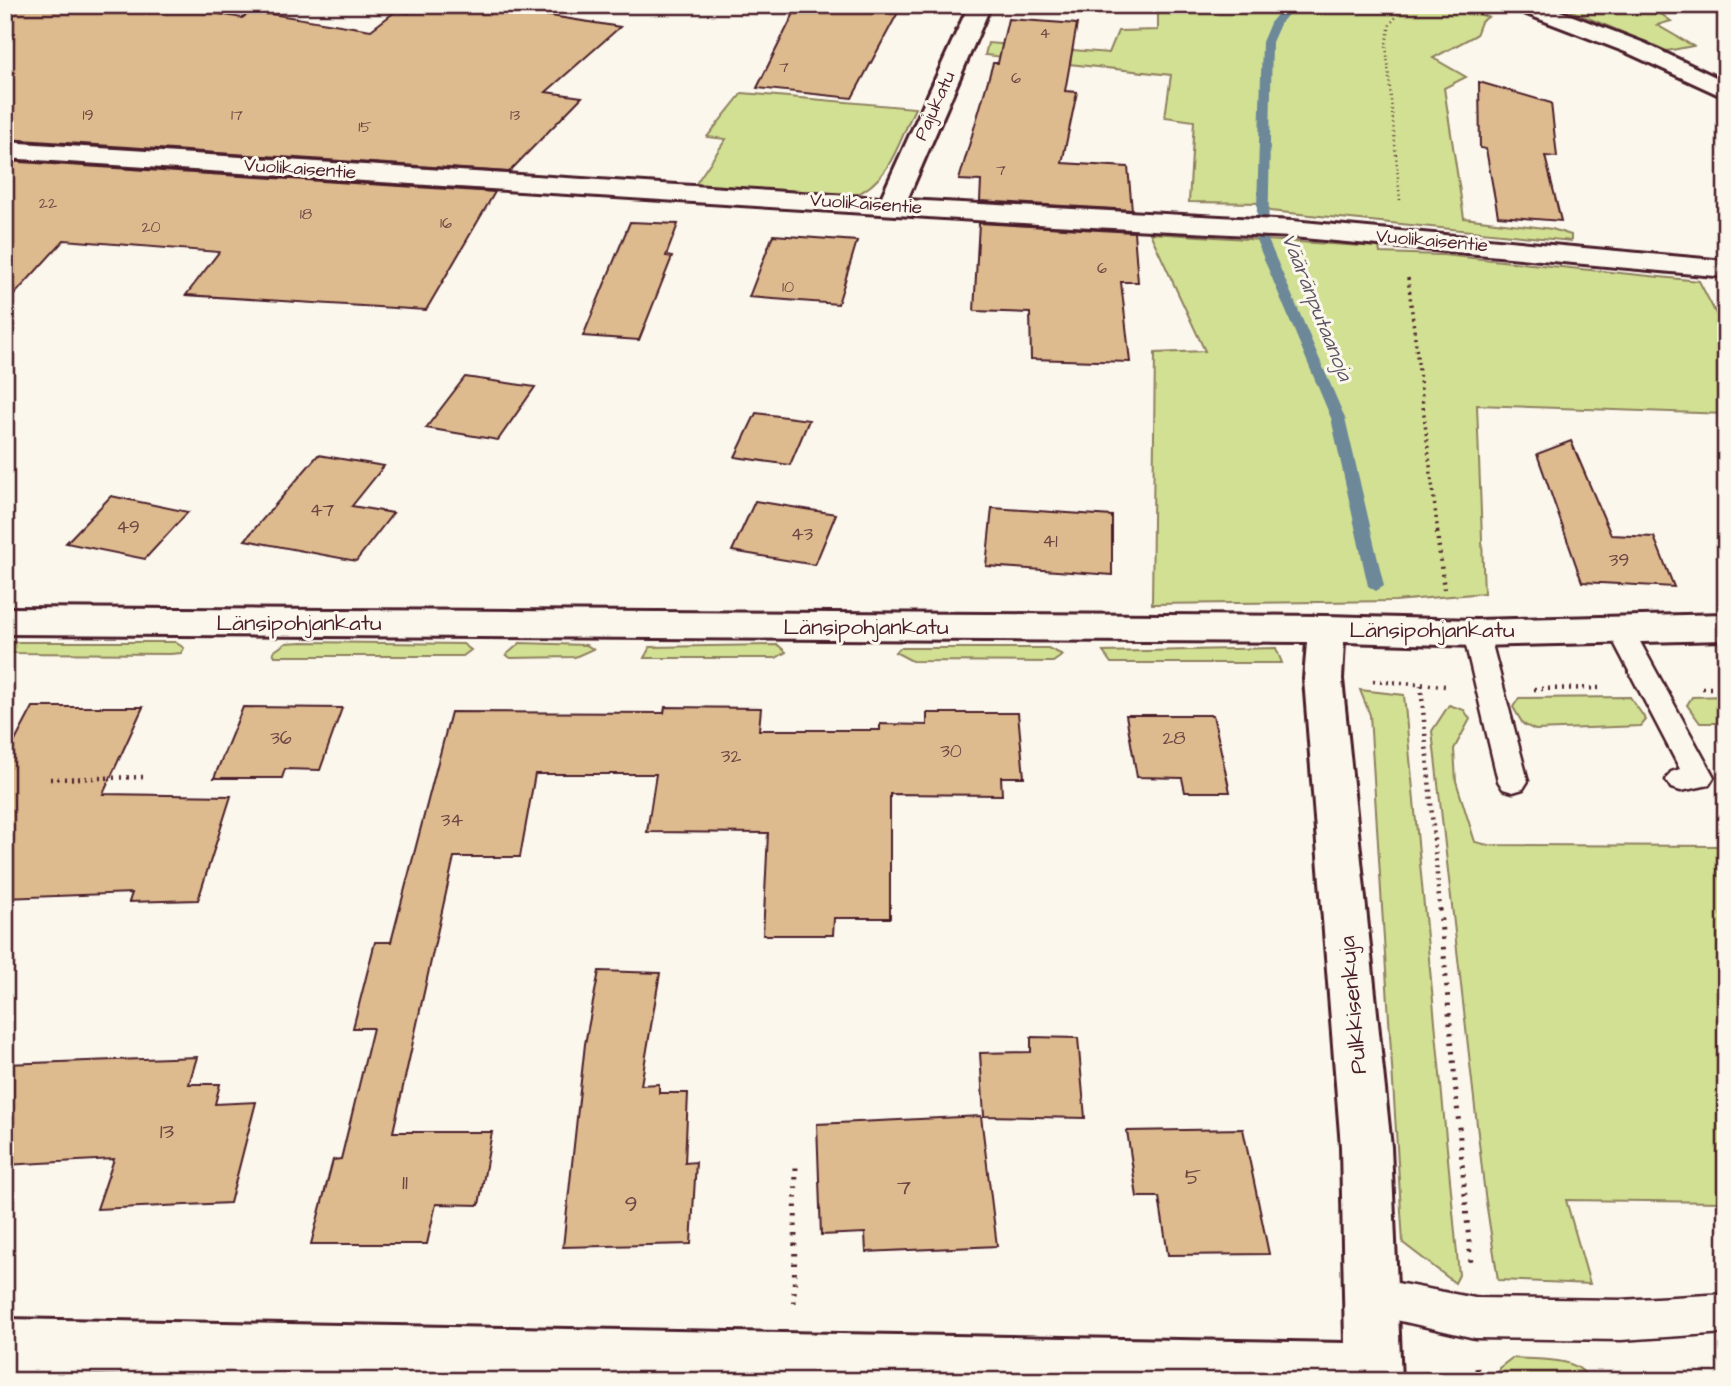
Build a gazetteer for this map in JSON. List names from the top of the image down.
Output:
{
  "streets": {
    "street": [
      "Pajukatu",
      "Vuolikaisentie",
      "Länsipohjankatu",
      "Pulkkisenkuja"
    ]
  },
  "crossings": [
    ["Pajukatu", "Vuolikaisentie"],
    ["Länsipohjankatu", "Pulkkisenkuja"]
  ],
  "water": ["Vääränputaanoja"],
  "house_numbers": [
    "4",
    "7",
    "6",
    "19",
    "17",
    "13",
    "15",
    "7",
    "22",
    "18",
    "16",
    "20",
    "6",
    "10",
    "47",
    "49",
    "43",
    "41",
    "39",
    "36",
    "28",
    "30",
    "32",
    "34",
    "13",
    "5",
    "11",
    "7",
    "9"
  ]
}
